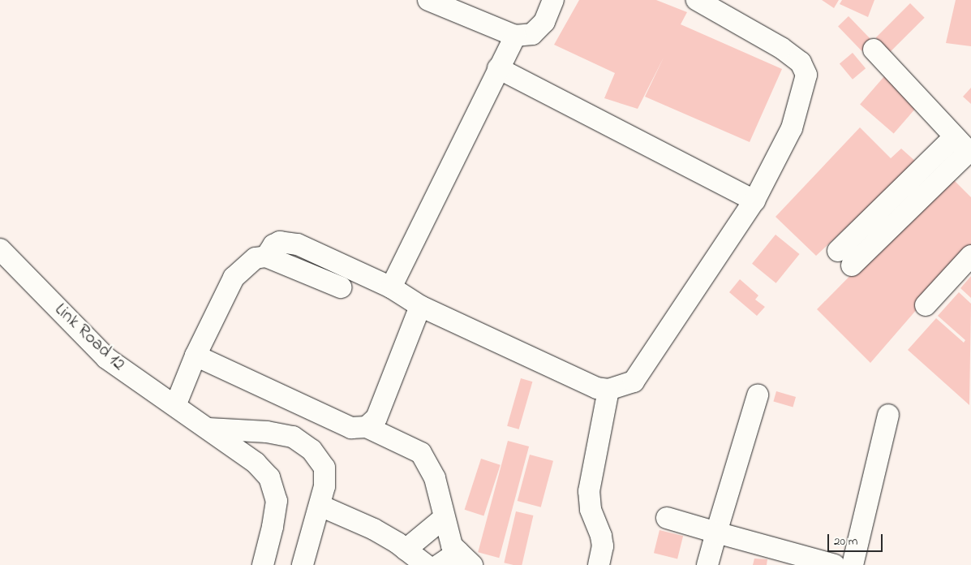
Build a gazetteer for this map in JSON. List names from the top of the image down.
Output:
{
  "streets": {
    "street": ["Link Road 12"]
  },
  "scale_bar": "20 m"
}
